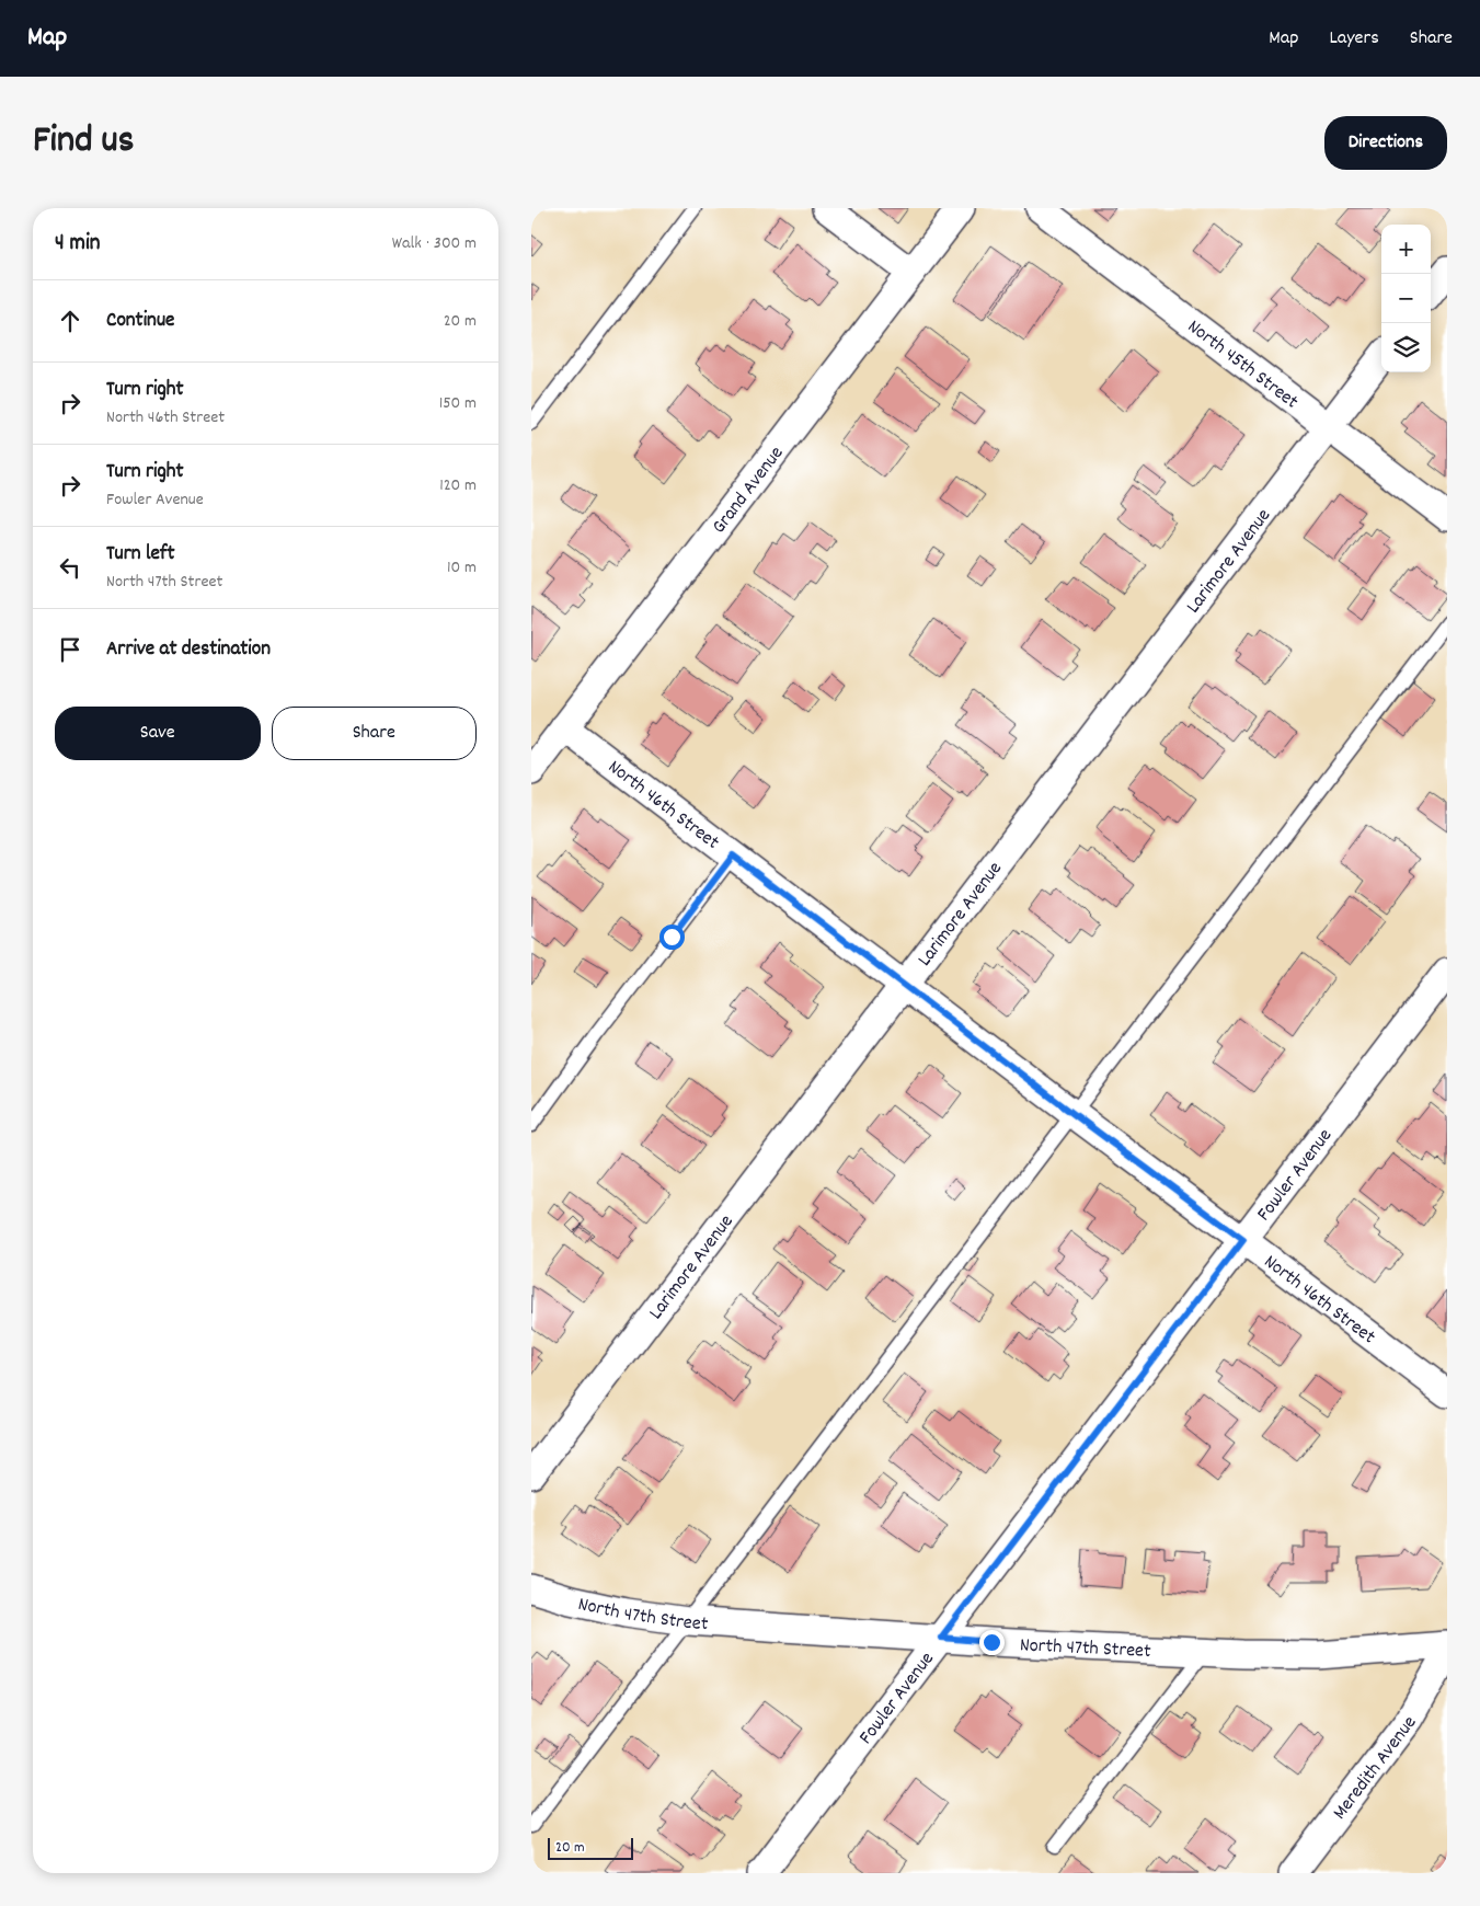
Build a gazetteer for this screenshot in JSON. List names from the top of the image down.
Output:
{
  "streets": {
    "street": [
      "North 45th Street",
      "Grand Avenue",
      "Larimore Avenue",
      "North 46th Street",
      "Fowler Avenue",
      "North 47th Street",
      "Meredith Avenue"
    ]
  },
  "crossings": [
    ["North 45th Street", "Larimore Avenue"],
    ["Grand Avenue", "North 46th Street"],
    ["Larimore Avenue", "North 46th Street"],
    ["North 46th Street", "Fowler Avenue"],
    ["Fowler Avenue", "North 47th Street"]
  ],
  "scale_bar": "20 m",
  "page": {
    "header": "Map",
    "nav": ["Map", "Layers", "Share"],
    "title": "Find us",
    "buttons": [
      "Directions",
      ["Save", "Share"]
    ],
    "heading": ["4 min", "Walk · 300 m"],
    "map_buttons": ["+", "−"],
    "list": [
      ["Continue", "20 m"],
      ["Turn right", "North 46th Street", "150 m"],
      ["Turn right", "Fowler Avenue", "120 m"],
      ["Turn left", "North 47th Street", "10 m"],
      "Arrive at destination"
    ],
    "scale": "20 m"
  }
}
